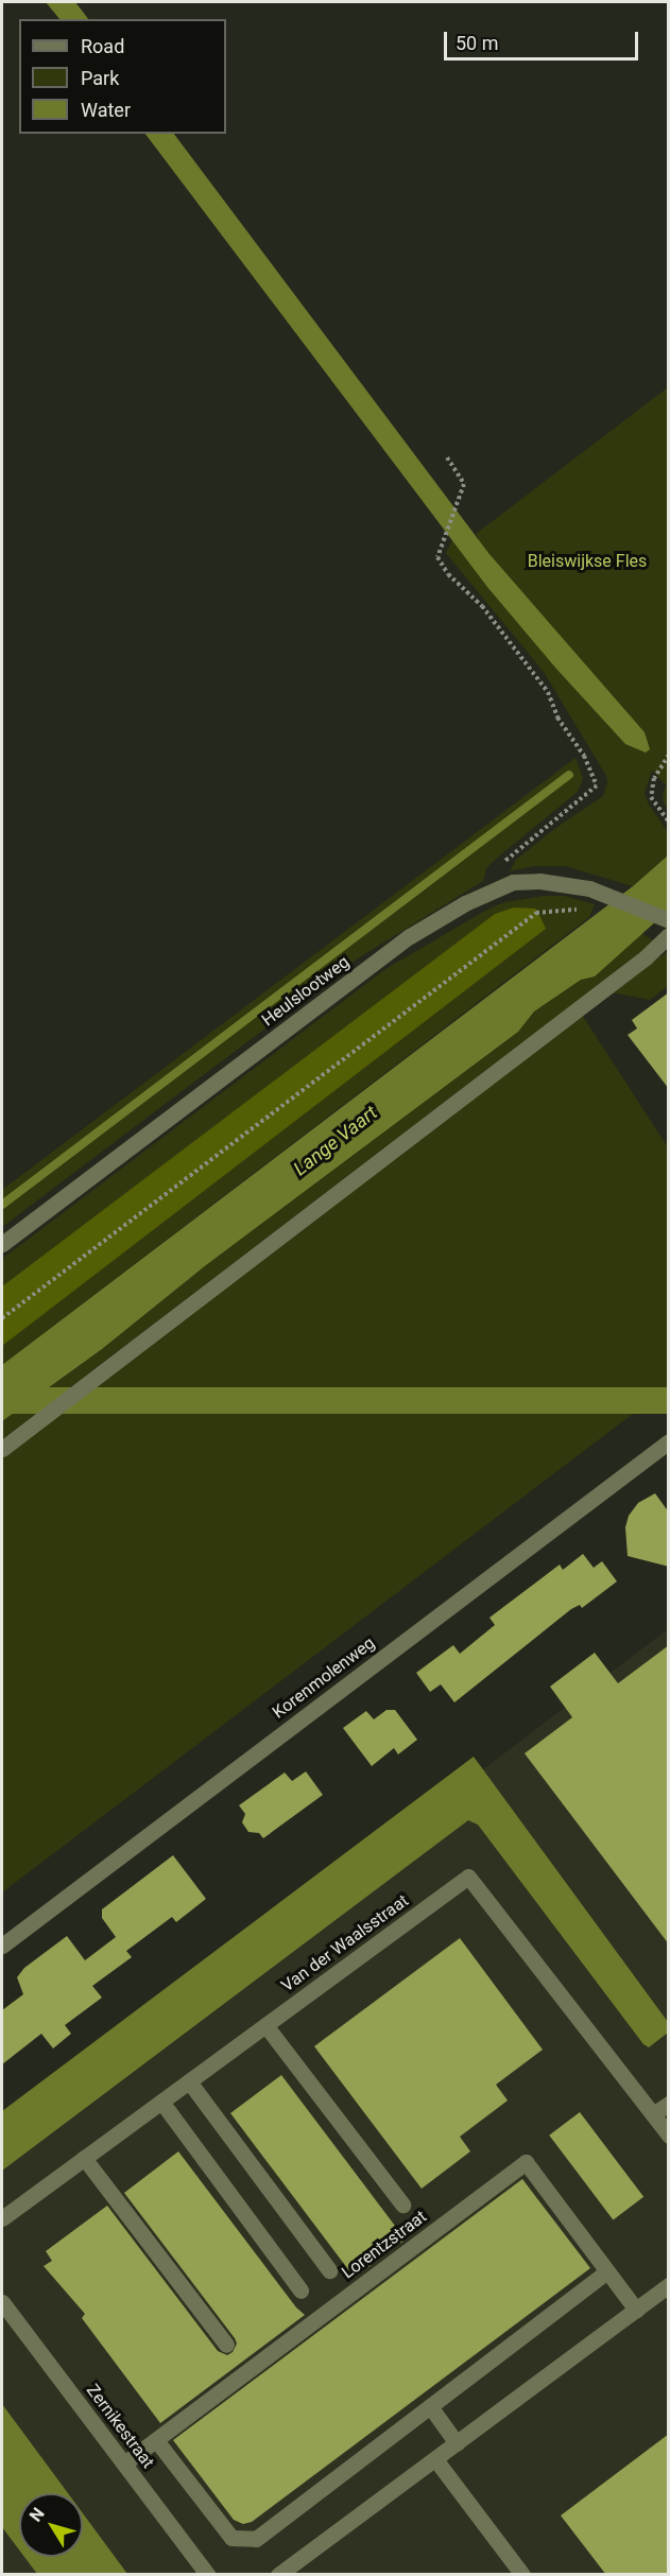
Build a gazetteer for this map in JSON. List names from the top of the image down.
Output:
{
  "streets": {
    "street": [
      "Heulslootweg",
      "Korenmolenweg",
      "Van der Waalsstraat",
      "Lorentzstraat",
      "Zernikestraat"
    ]
  },
  "crossings": [
    ["Lorentzstraat", "Zernikestraat"]
  ],
  "water": ["Lange Vaart"],
  "parks": ["Bleiswijkse Fles"],
  "legend": ["Road", "Park", "Water"],
  "scale_bar": "50 m",
  "north": "top left"
}
